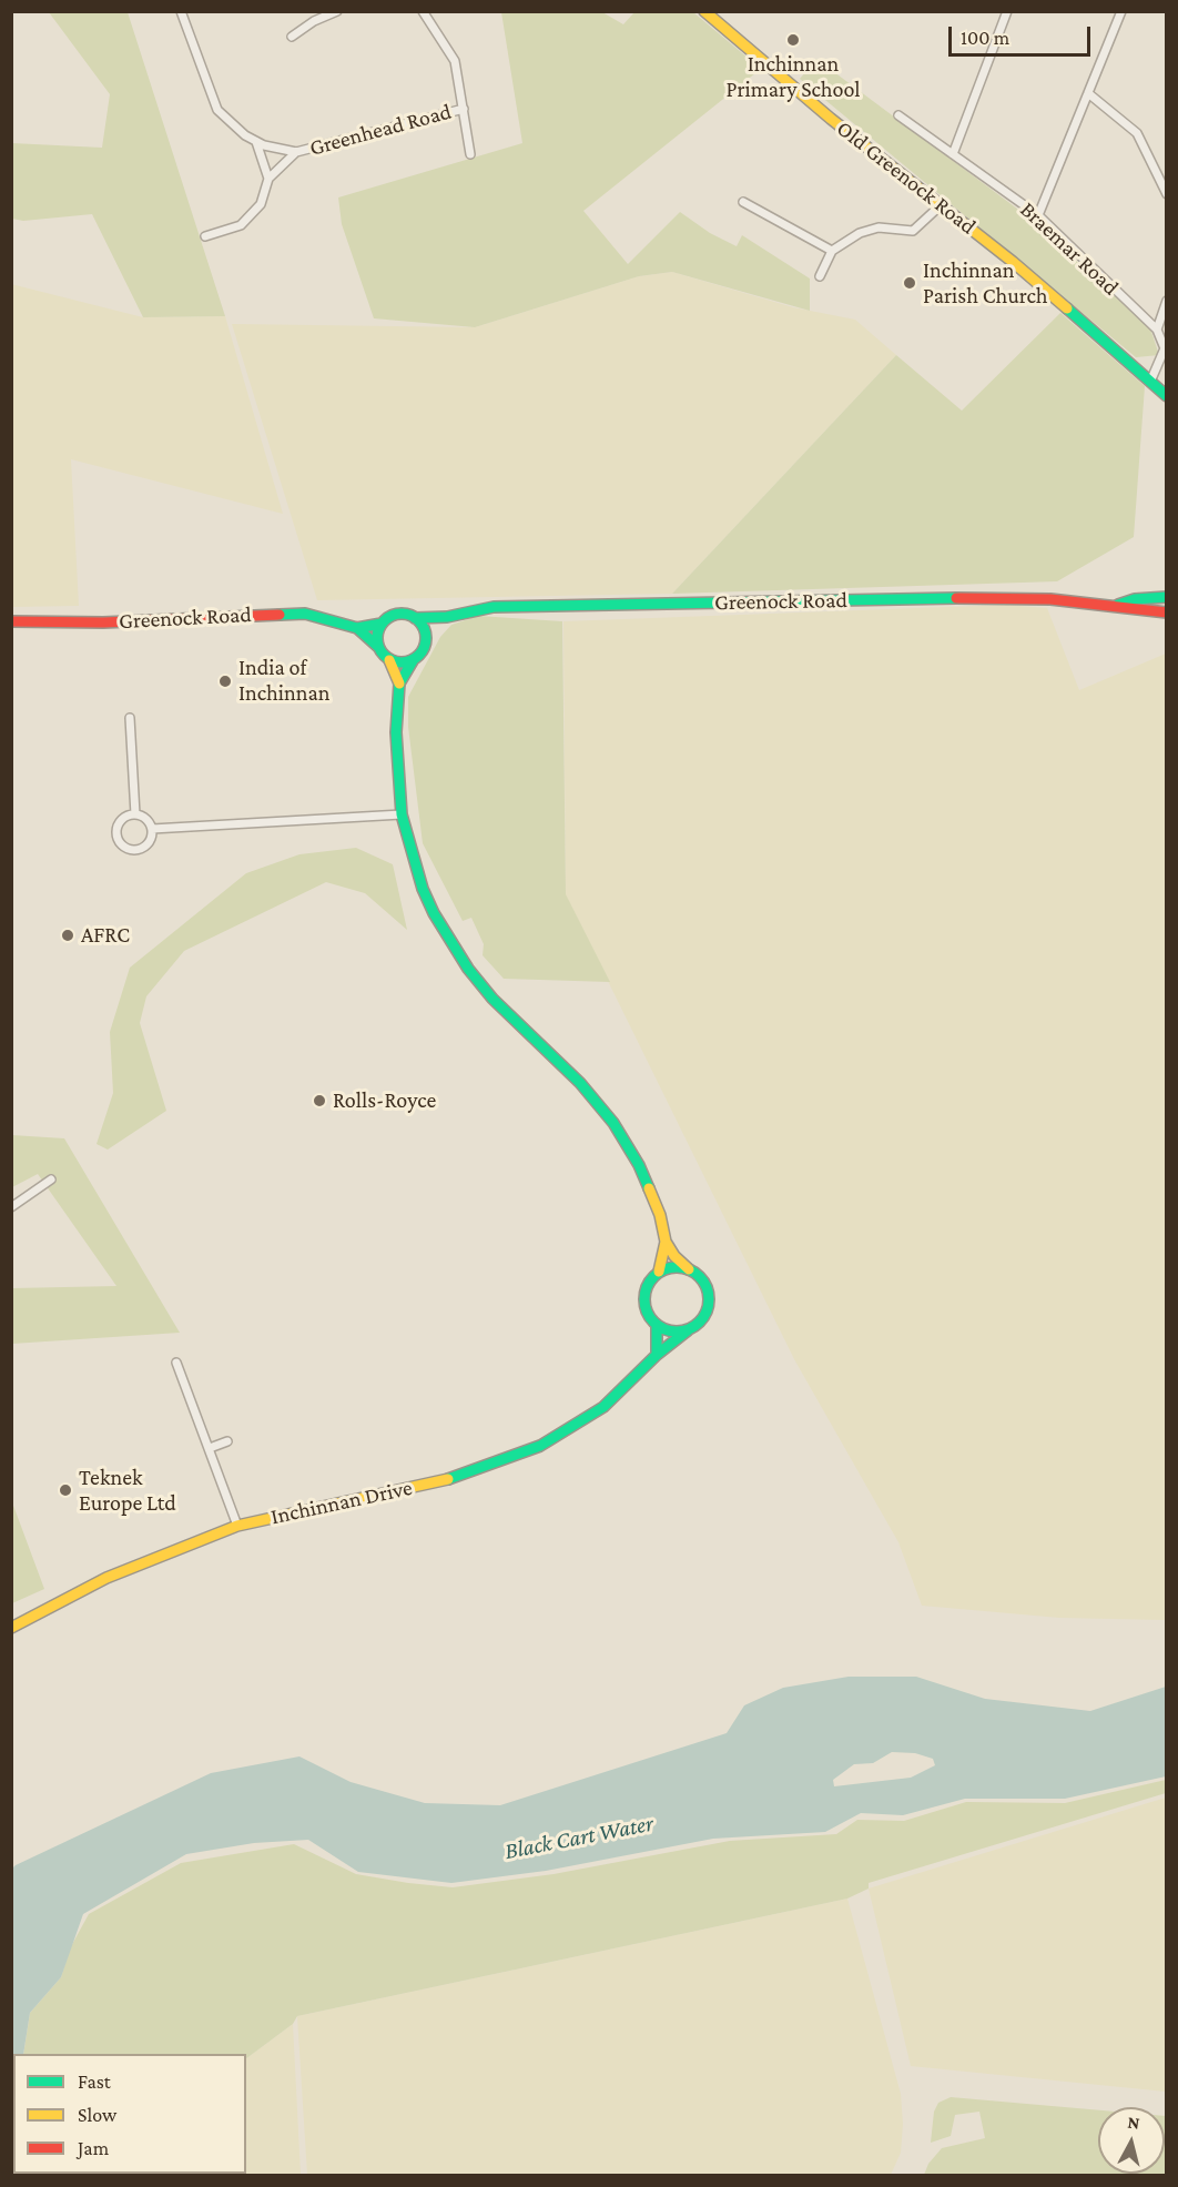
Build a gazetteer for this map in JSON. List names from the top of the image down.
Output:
{
  "streets": {
    "street": [
      "Greenhead Road",
      "Old Greenock Road",
      "Braemar Road",
      "Greenock Road",
      "Inchinnan Drive"
    ]
  },
  "water": ["Black Cart Water"],
  "places": [
    "Inchinnan Primary School",
    "Inchinnan Parish Church",
    "India of Inchinnan",
    "AFRC",
    "Rolls-Royce",
    "Teknek Europe Ltd"
  ],
  "legend": ["Fast", "Slow", "Jam"],
  "scale_bar": "100 m",
  "north": "top"
}
